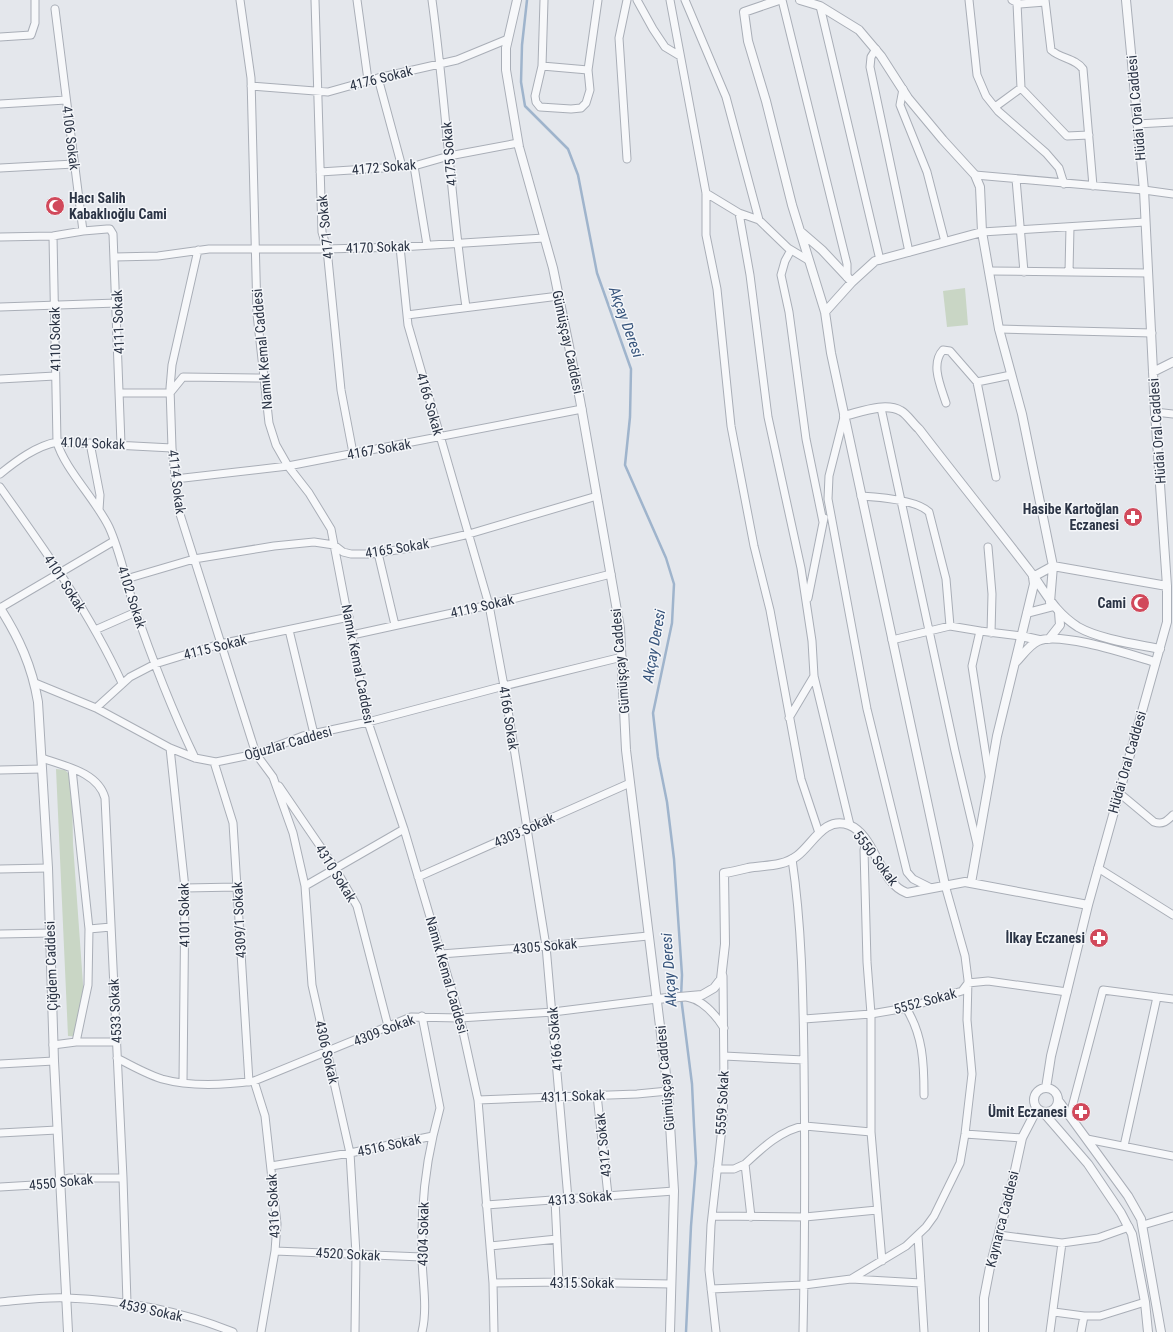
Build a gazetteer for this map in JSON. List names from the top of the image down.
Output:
{
  "streets": {
    "street": [
      "4176 Sokak",
      "Hüdai Oral Caddesi",
      "4106 Sokak",
      "4175 Sokak",
      "4172 Sokak",
      "4171 Sokak",
      "4170 Sokak",
      "4111 Sokak",
      "4110 Sokak",
      "Gümüşçay Caddesi",
      "Namık Kemal Caddesi",
      "4166 Sokak",
      "4104 Sokak",
      "4167 Sokak",
      "4114 Sokak",
      "4165 Sokak",
      "4101 Sokak",
      "4102 Sokak",
      "4119 Sokak",
      "4115 Sokak",
      "Oğuzlar Caddesi",
      "4303 Sokak",
      "5550 Sokak",
      "4310 Sokak",
      "4309/1 Sokak",
      "4305 Sokak",
      "Çiğdem Caddesi",
      "5552 Sokak",
      "4533 Sokak",
      "4309 Sokak",
      "4306 Sokak",
      "4311 Sokak",
      "5559 Sokak",
      "4516 Sokak",
      "4312 Sokak",
      "4550 Sokak",
      "4313 Sokak",
      "4316 Sokak",
      "Kaynarca Caddesi",
      "4304 Sokak",
      "4520 Sokak",
      "4315 Sokak",
      "4539 Sokak"
    ]
  },
  "crossings": [
    ["4176 Sokak", "4175 Sokak"],
    ["4176 Sokak", "4171 Sokak"],
    ["4176 Sokak", "Gümüşçay Caddesi"],
    ["4176 Sokak", "Namık Kemal Caddesi"],
    ["Hüdai Oral Caddesi", "5550 Sokak"],
    ["Hüdai Oral Caddesi", "5552 Sokak"],
    ["Hüdai Oral Caddesi", "Kaynarca Caddesi"],
    ["4106 Sokak", "4111 Sokak"],
    ["4175 Sokak", "4172 Sokak"],
    ["4175 Sokak", "4170 Sokak"],
    ["4172 Sokak", "4171 Sokak"],
    ["4172 Sokak", "Gümüşçay Caddesi"],
    ["4171 Sokak", "4170 Sokak"],
    ["4171 Sokak", "4167 Sokak"],
    ["4170 Sokak", "4111 Sokak"],
    ["4170 Sokak", "Gümüşçay Caddesi"],
    ["4170 Sokak", "Namık Kemal Caddesi"],
    ["4170 Sokak", "4166 Sokak"],
    ["4170 Sokak", "4114 Sokak"],
    ["4111 Sokak", "4104 Sokak"],
    ["4110 Sokak", "4104 Sokak"],
    ["4110 Sokak", "4102 Sokak"],
    ["Gümüşçay Caddesi", "4167 Sokak"],
    ["Gümüşçay Caddesi", "4165 Sokak"],
    ["Gümüşçay Caddesi", "4119 Sokak"],
    ["Gümüşçay Caddesi", "Oğuzlar Caddesi"],
    ["Gümüşçay Caddesi", "4303 Sokak"],
    ["Gümüşçay Caddesi", "4305 Sokak"],
    ["Gümüşçay Caddesi", "4309 Sokak"],
    ["Gümüşçay Caddesi", "4311 Sokak"],
    ["Gümüşçay Caddesi", "4313 Sokak"],
    ["Gümüşçay Caddesi", "4315 Sokak"],
    ["Namık Kemal Caddesi", "4167 Sokak"],
    ["Namık Kemal Caddesi", "4165 Sokak"],
    ["Namık Kemal Caddesi", "4119 Sokak"],
    ["Namık Kemal Caddesi", "4115 Sokak"],
    ["Namık Kemal Caddesi", "Oğuzlar Caddesi"],
    ["Namık Kemal Caddesi", "4303 Sokak"],
    ["Namık Kemal Caddesi", "4305 Sokak"],
    ["Namık Kemal Caddesi", "4309 Sokak"],
    ["Namık Kemal Caddesi", "4311 Sokak"],
    ["Namık Kemal Caddesi", "4313 Sokak"],
    ["Namık Kemal Caddesi", "4315 Sokak"],
    ["4166 Sokak", "4167 Sokak"],
    ["4166 Sokak", "4165 Sokak"],
    ["4166 Sokak", "4119 Sokak"],
    ["4166 Sokak", "Oğuzlar Caddesi"],
    ["4166 Sokak", "4303 Sokak"],
    ["4166 Sokak", "4305 Sokak"],
    ["4166 Sokak", "4309 Sokak"],
    ["4166 Sokak", "4311 Sokak"],
    ["4166 Sokak", "4313 Sokak"],
    ["4104 Sokak", "4114 Sokak"],
    ["4104 Sokak", "4102 Sokak"],
    ["4167 Sokak", "4114 Sokak"],
    ["4114 Sokak", "4165 Sokak"],
    ["4114 Sokak", "4115 Sokak"],
    ["4114 Sokak", "Oğuzlar Caddesi"],
    ["4114 Sokak", "4310 Sokak"],
    ["4165 Sokak", "4102 Sokak"],
    ["4101 Sokak", "4115 Sokak"],
    ["4101 Sokak", "Oğuzlar Caddesi"],
    ["4101 Sokak", "4309 Sokak"],
    ["4102 Sokak", "4115 Sokak"],
    ["4102 Sokak", "Oğuzlar Caddesi"],
    ["4115 Sokak", "Oğuzlar Caddesi"],
    ["Oğuzlar Caddesi", "4310 Sokak"],
    ["Oğuzlar Caddesi", "4309/1 Sokak"],
    ["Oğuzlar Caddesi", "Çiğdem Caddesi"],
    ["5550 Sokak", "5559 Sokak"],
    ["4310 Sokak", "4309 Sokak"],
    ["4310 Sokak", "4306 Sokak"],
    ["4309/1 Sokak", "4309 Sokak"],
    ["4309/1 Sokak", "4316 Sokak"],
    ["Çiğdem Caddesi", "4533 Sokak"],
    ["Çiğdem Caddesi", "4550 Sokak"],
    ["Çiğdem Caddesi", "4539 Sokak"],
    ["4533 Sokak", "4309 Sokak"],
    ["4533 Sokak", "4550 Sokak"],
    ["4533 Sokak", "4539 Sokak"],
    ["4309 Sokak", "4306 Sokak"],
    ["4309 Sokak", "5559 Sokak"],
    ["4309 Sokak", "4516 Sokak"],
    ["4309 Sokak", "4316 Sokak"],
    ["4306 Sokak", "4516 Sokak"],
    ["4306 Sokak", "4520 Sokak"],
    ["4311 Sokak", "4312 Sokak"],
    ["4516 Sokak", "4316 Sokak"],
    ["4516 Sokak", "4304 Sokak"],
    ["4312 Sokak", "4313 Sokak"],
    ["4316 Sokak", "4520 Sokak"],
    ["4304 Sokak", "4520 Sokak"]
  ],
  "water": ["Akçay Deresi"],
  "places": {
    "mosque": ["Hacı Salih Kabaklıoğlu Cami", "Cami"],
    "pharmacy": ["Hasibe Kartoğlan Eczanesi", "İlkay Eczanesi", "Ümit Eczanesi"]
  }
}
